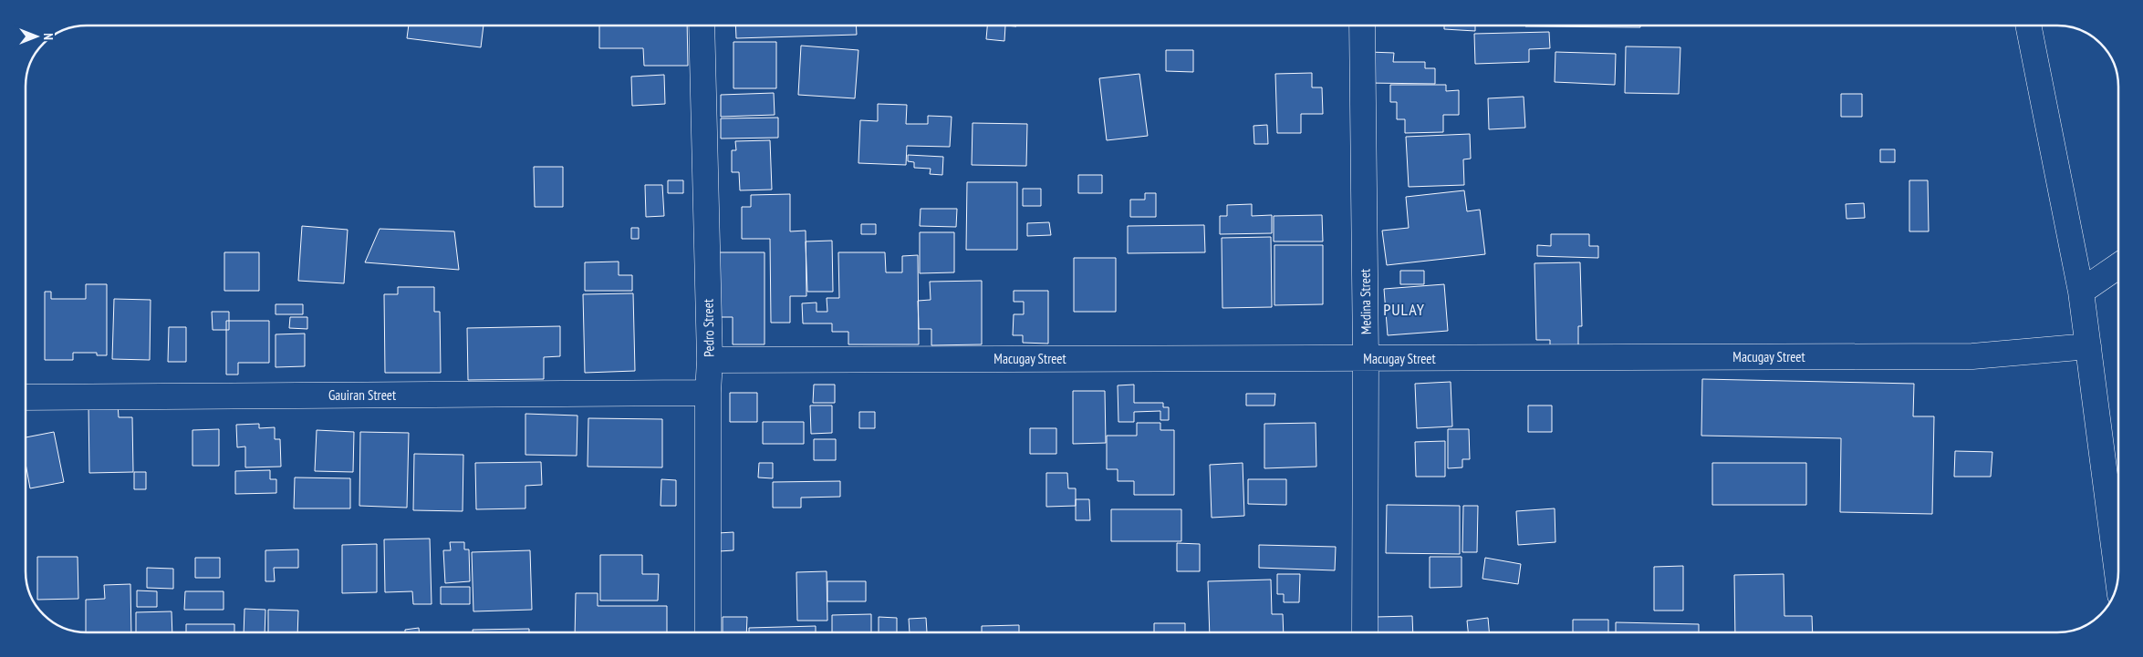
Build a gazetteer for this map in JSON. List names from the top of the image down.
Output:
{
  "streets": {
    "street": [
      "Medina Street",
      "Pedro Street",
      "Macugay Street",
      "Gauiran Street"
    ]
  },
  "crossings": [
    ["Medina Street", "Macugay Street"],
    ["Pedro Street", "Macugay Street"],
    ["Pedro Street", "Gauiran Street"]
  ],
  "districts": ["PULAY"],
  "north": "right"
}
